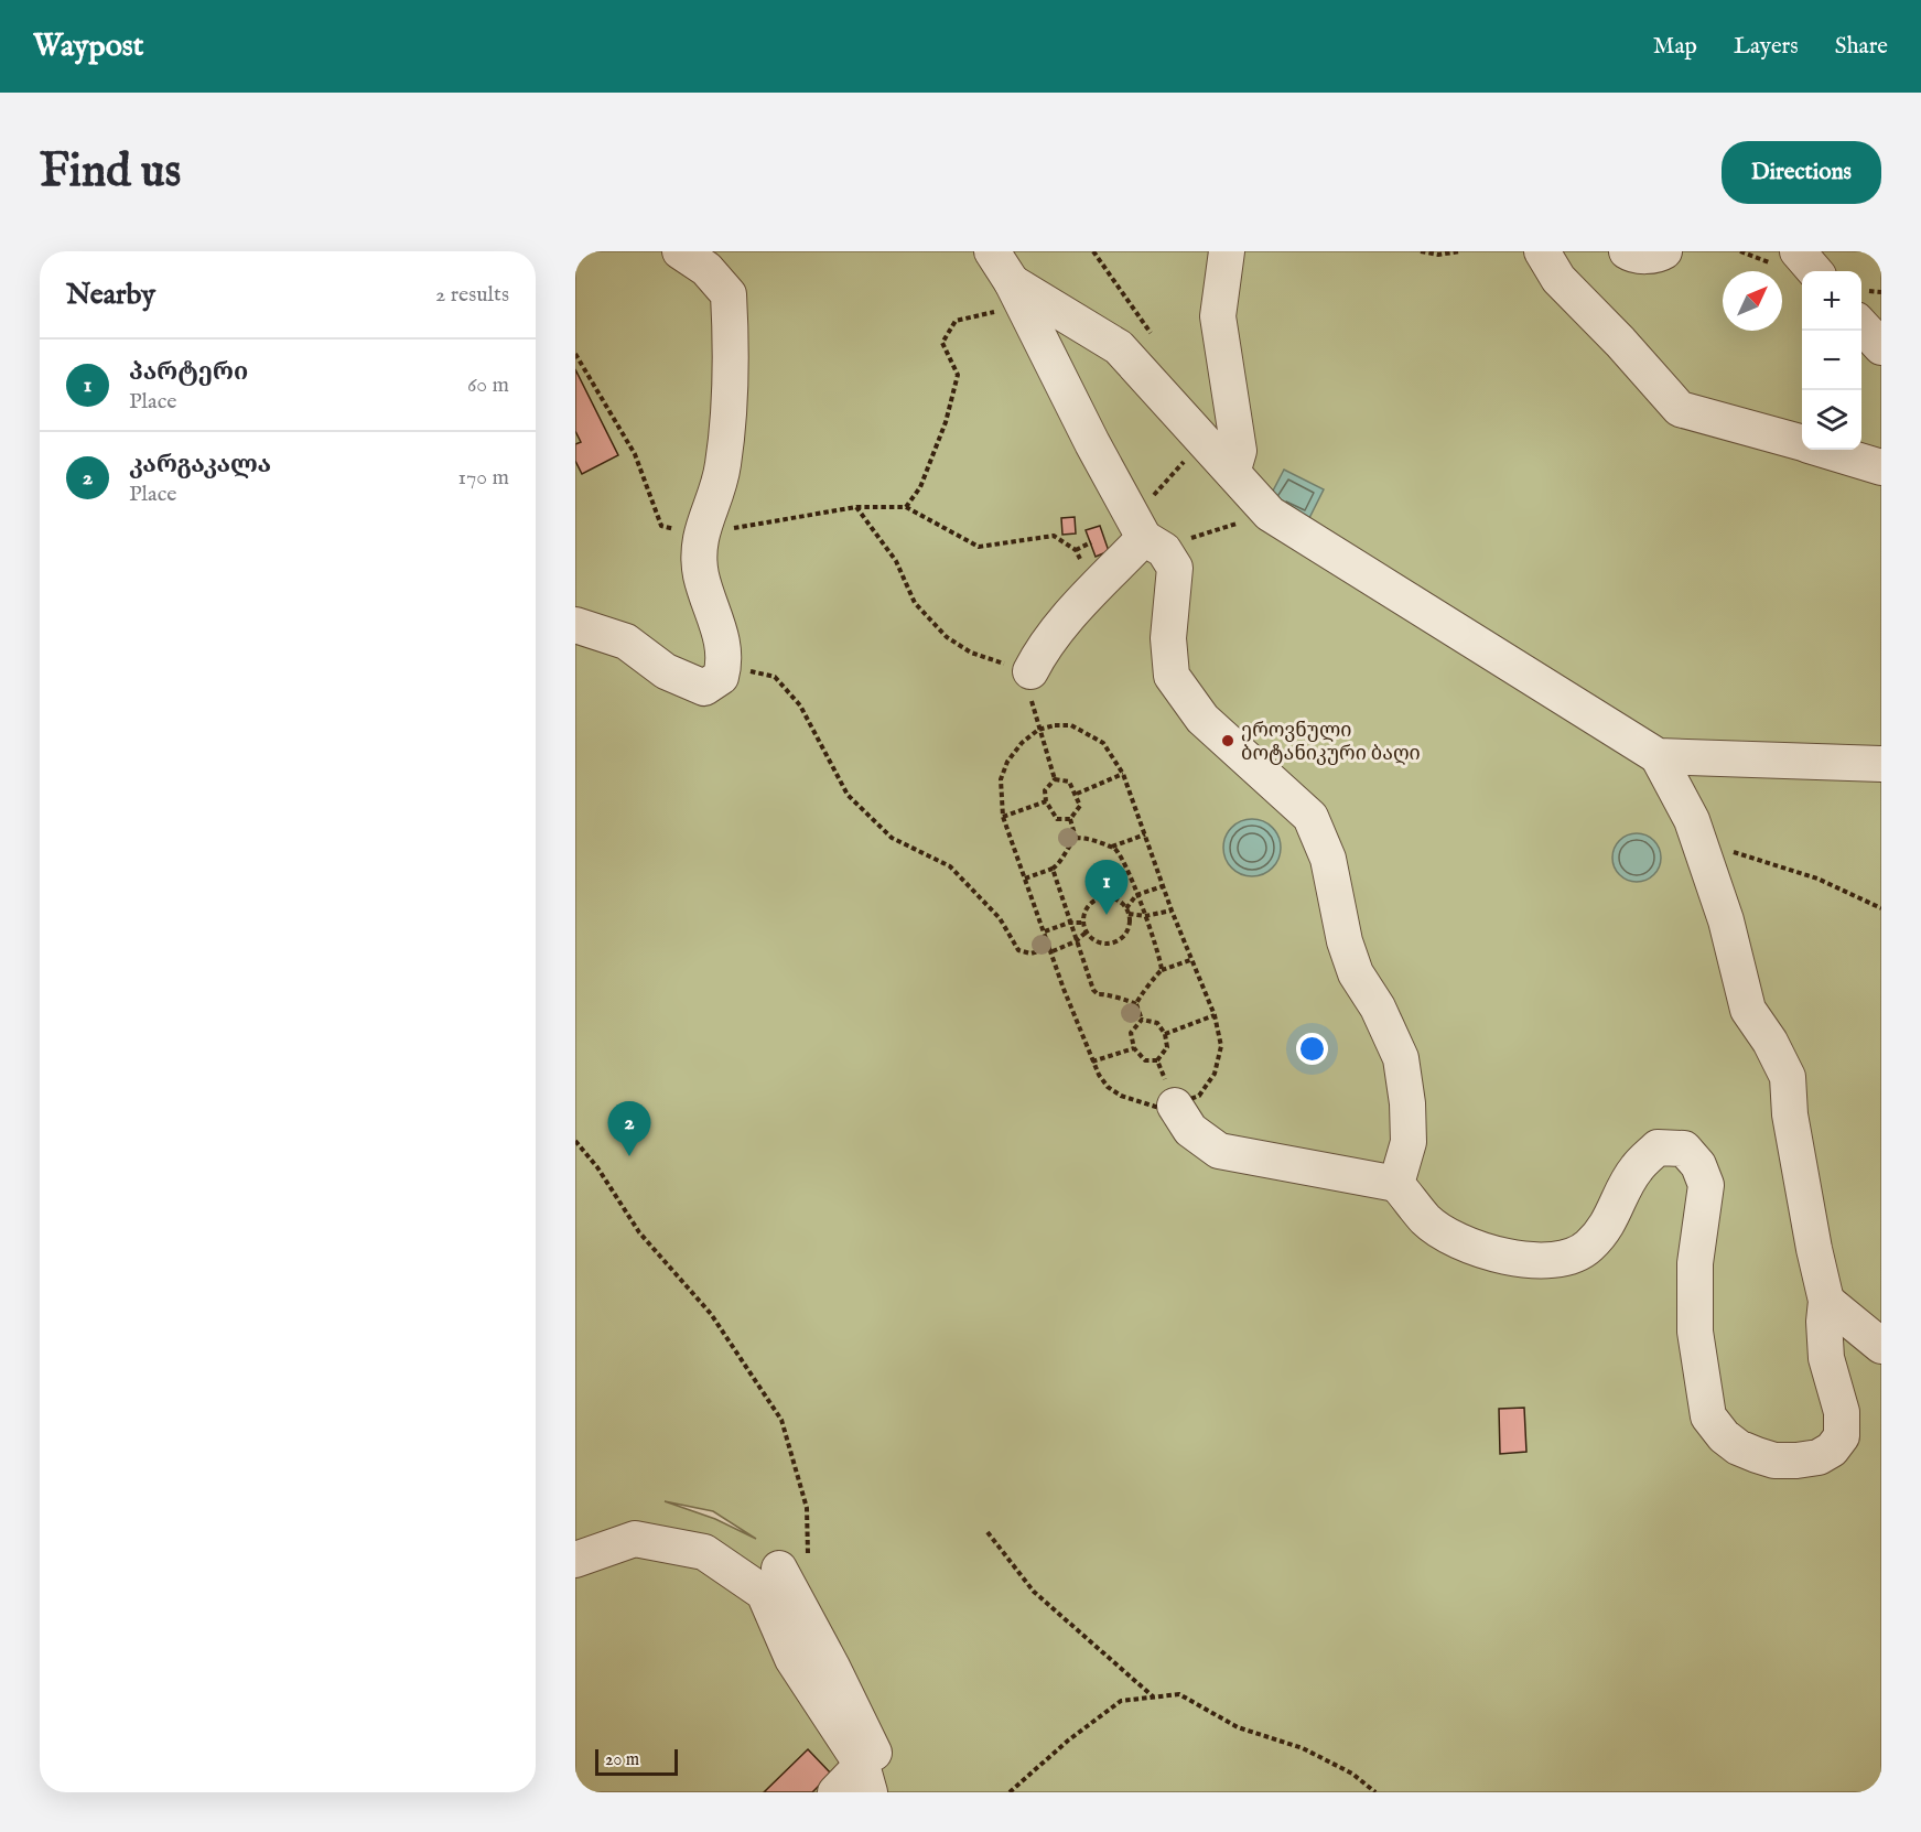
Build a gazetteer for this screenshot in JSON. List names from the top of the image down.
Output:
{
  "places": ["ეროვნული ბოტანიკური ბაღი"],
  "scale_bar": "20 m",
  "north": "top right",
  "page": {
    "header": "Waypost",
    "nav": ["Map", "Layers", "Share"],
    "buttons": "Directions",
    "title": "Find us",
    "heading": ["Nearby", "2 results"],
    "map_buttons": ["+", "−"],
    "list": [
      {
        "mark": "1",
        "name": "პარტერი",
        "note": "Place",
        "value": "60 m"
      },
      {
        "mark": "2",
        "name": "კარგაკალა",
        "note": "Place",
        "value": "170 m"
      }
    ],
    "pins": ["1", "2"],
    "scale": "20 m"
  }
}
